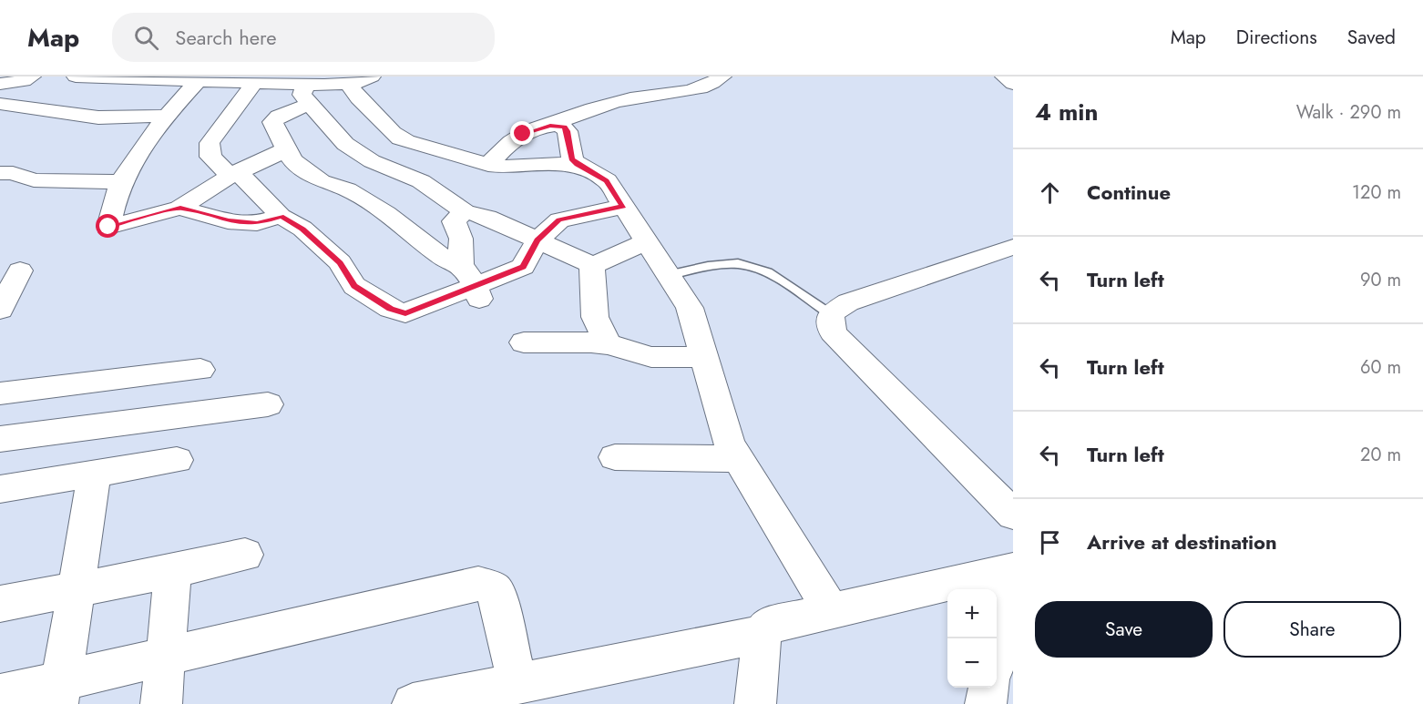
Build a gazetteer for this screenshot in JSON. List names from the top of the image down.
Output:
{
  "page": {
    "header": "Map",
    "search": "Search here",
    "nav": ["Map", "Directions", "Saved"],
    "heading": ["4 min", "Walk · 290 m"],
    "list": [
      ["Continue", "120 m"],
      ["Turn left", "90 m"],
      ["Turn left", "60 m"],
      ["Turn left", "20 m"],
      "Arrive at destination"
    ],
    "buttons": ["Save", "Share"],
    "map_buttons": ["+", "−"]
  }
}
